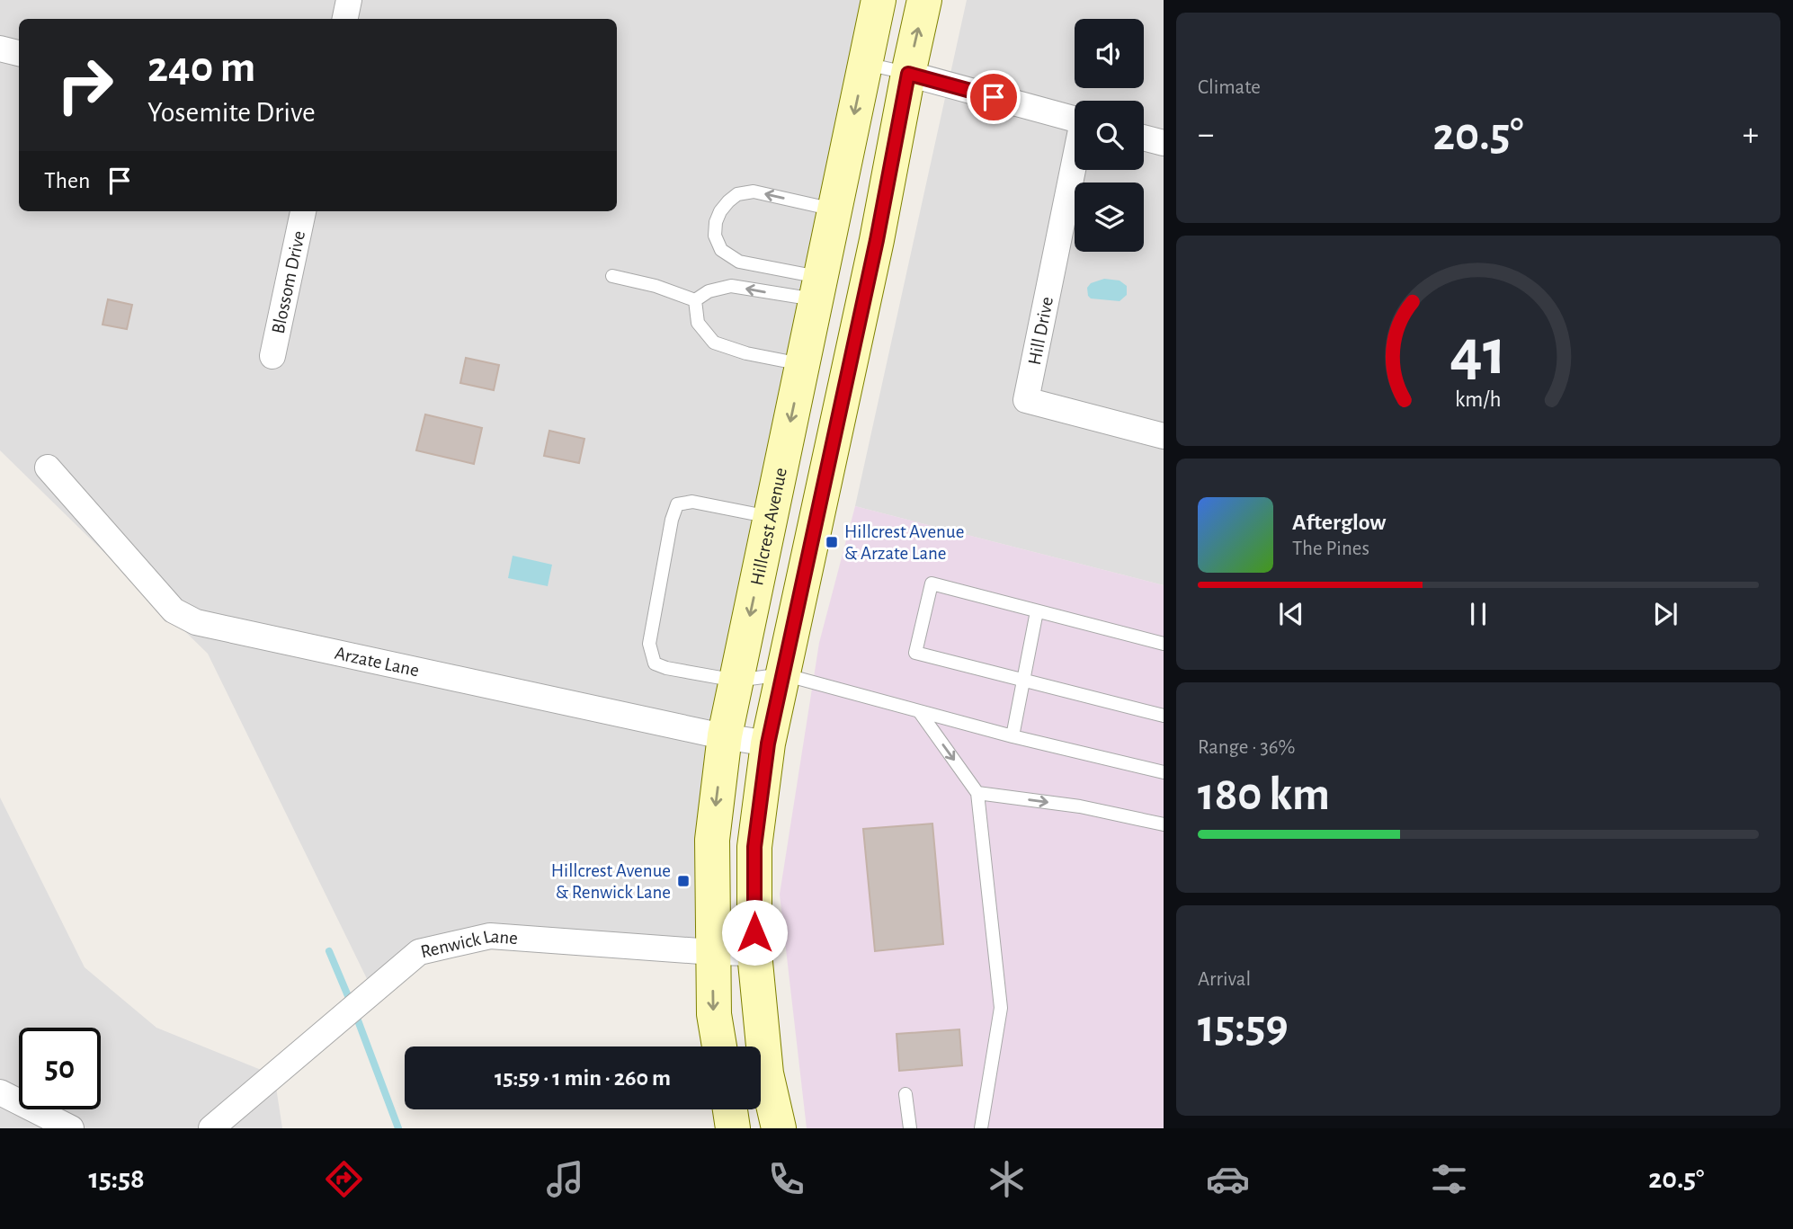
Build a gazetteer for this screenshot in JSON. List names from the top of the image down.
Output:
{
  "streets": {
    "main road": ["Hillcrest Avenue"],
    "street": [
      "Blossom Drive",
      "Hill Drive",
      "Arzate Lane",
      "Renwick Lane"
    ]
  },
  "crossings": [
    ["Hillcrest Avenue", "Arzate Lane"],
    ["Hillcrest Avenue", "Renwick Lane"]
  ],
  "places": {
    "transit": ["Hillcrest Avenue & Arzate Lane", "Hillcrest Avenue & Renwick Lane"]
  },
  "page": {
    "tile": [
      "Climate",
      ["Range · 36%", "180 km"],
      ["Arrival", "15:59"]
    ],
    "turn": ["240 m", "Yosemite Drive"],
    "heat": ["−", "20.5°", "+"],
    "then": "Then",
    "song": ["Afterglow", "The Pines"],
    "limit": "50",
    "trip": "15:59 · 1 min · 260 m",
    "tabs": ["15:58", "20.5°"],
    "gauge": ["41", "km/h"]
  }
}
